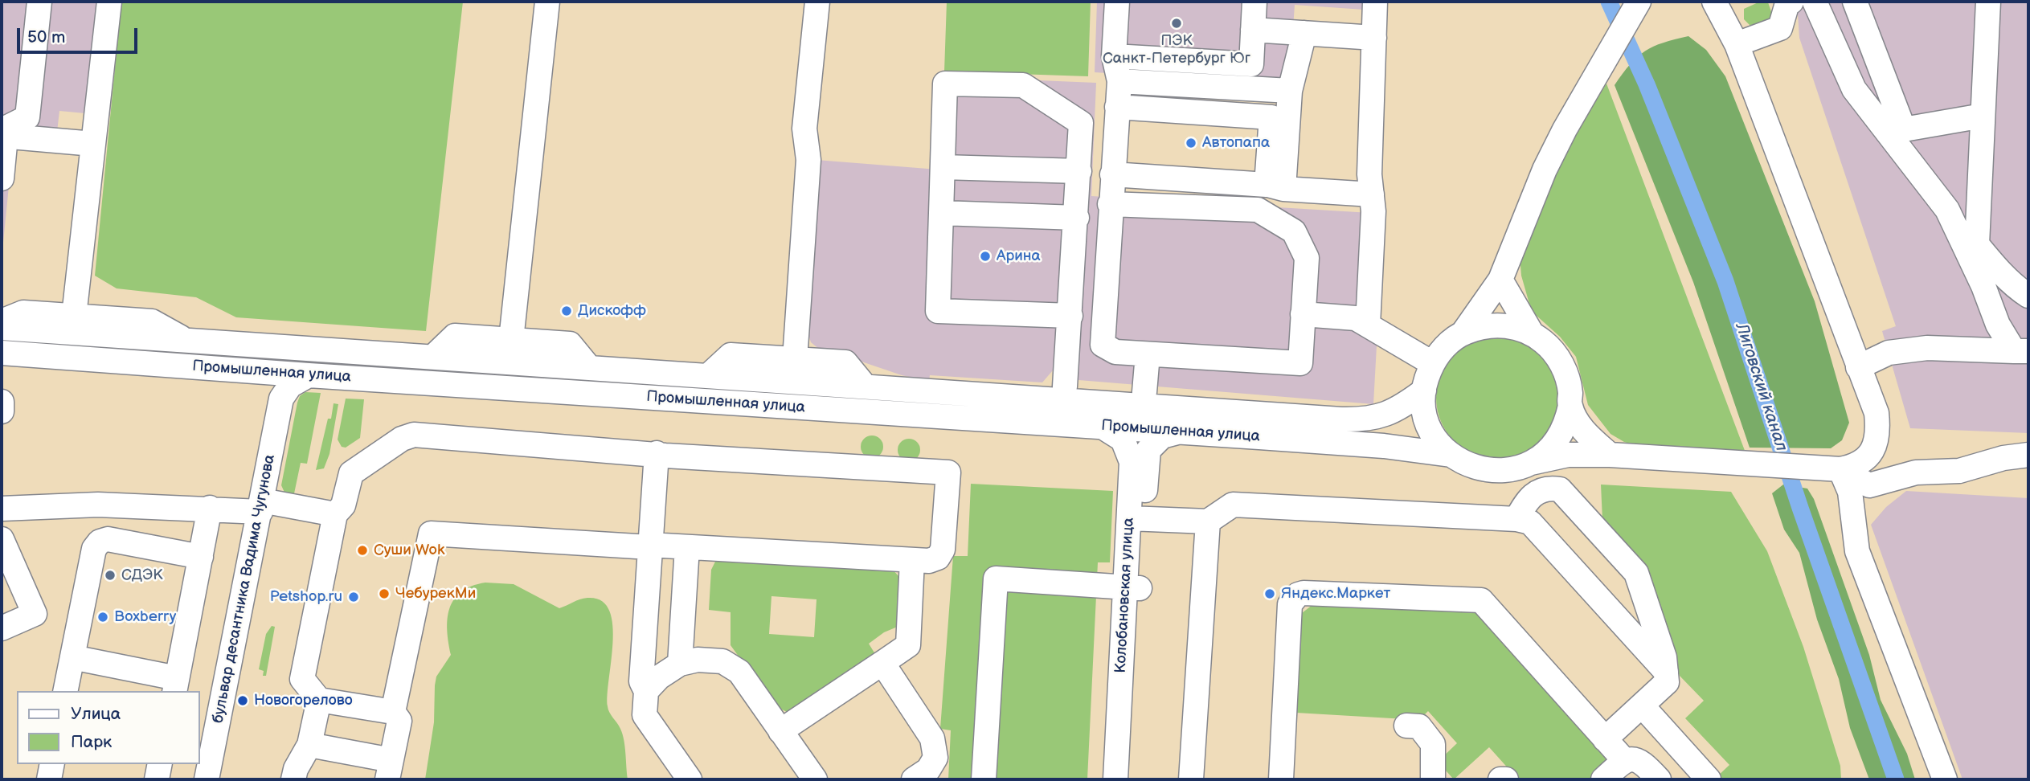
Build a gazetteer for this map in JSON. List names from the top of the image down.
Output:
{
  "streets": {
    "street": ["Промышленная улица", "бульвар десантника Вадима Чугунова", "Колобановская улица"]
  },
  "crossings": [
    ["Промышленная улица", "Колобановская улица"]
  ],
  "water": ["Лиговский канал"],
  "places": [
    "ПЭК Санкт-Петербург Юг",
    "Автопапа",
    "Арина",
    "Дискофф",
    "Суши Wok",
    "СДЭК",
    "ЧебурекМи",
    "Яндекс.Маркет",
    "Petshop.ru",
    "Boxberry",
    "Новогорелово"
  ],
  "legend": ["Улица", "Парк"],
  "scale_bar": "50 m"
}
